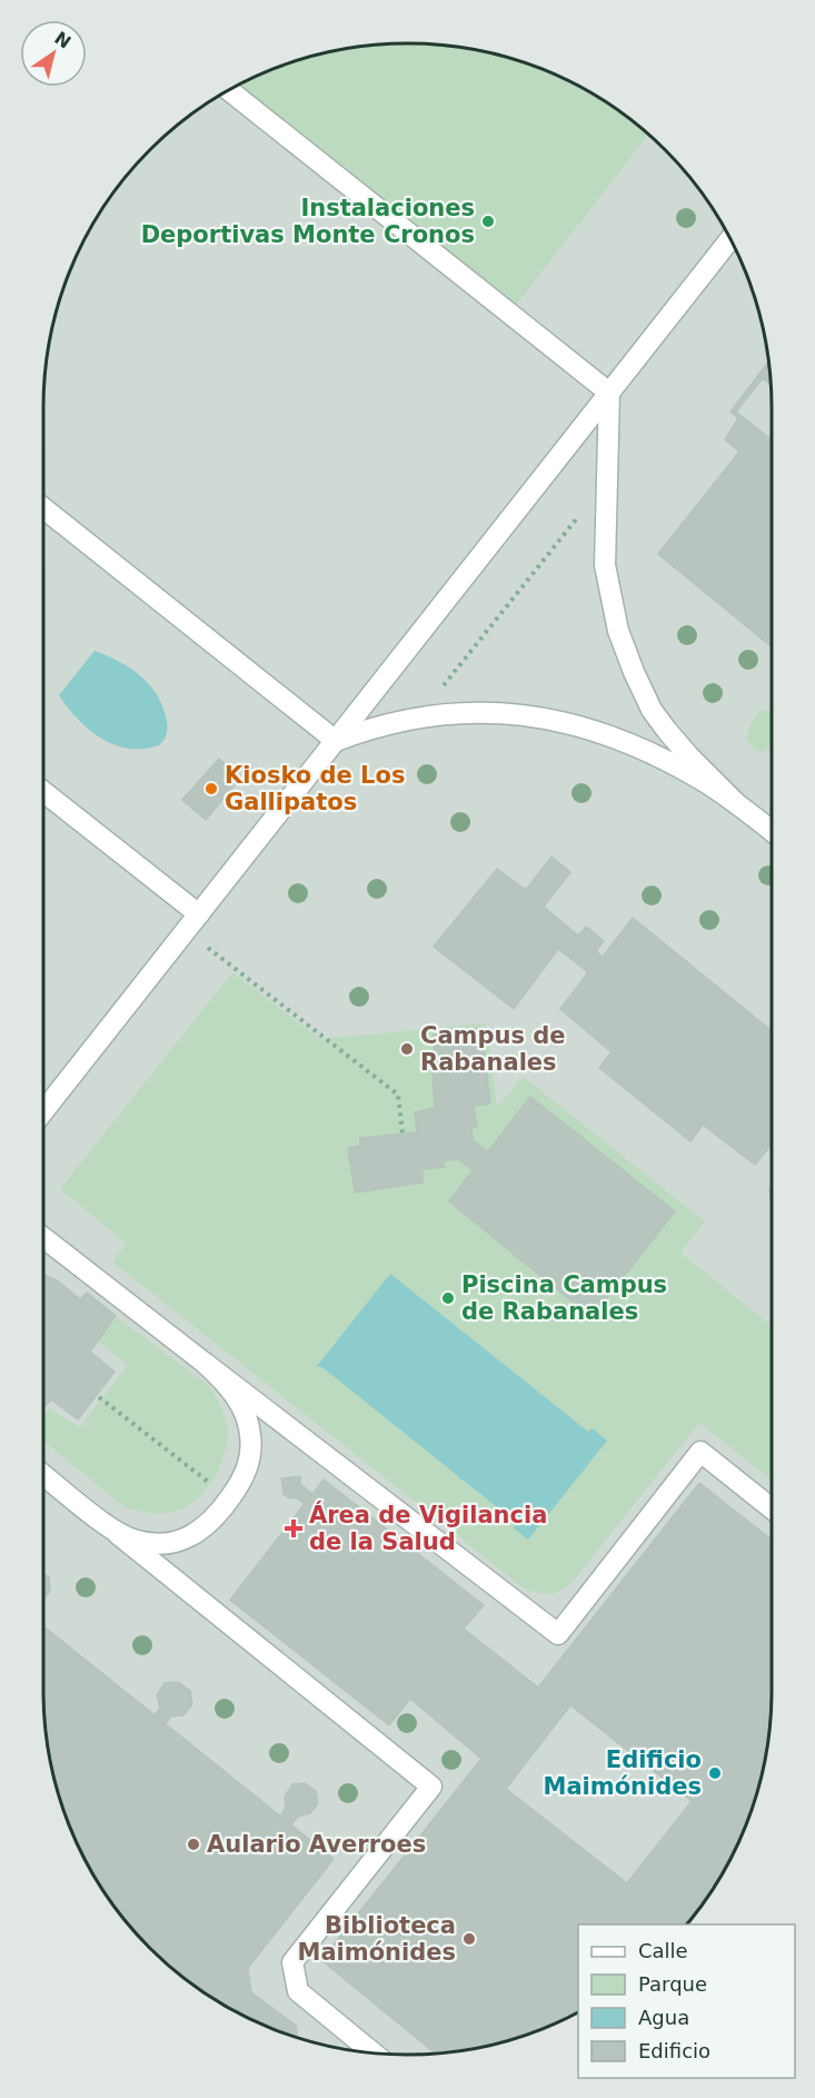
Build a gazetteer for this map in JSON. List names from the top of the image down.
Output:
{
  "places": {
    "other": [
      "Instalaciones Deportivas Monte Cronos",
      "Kiosko de Los Gallipatos",
      "Campus de Rabanales",
      "Piscina Campus de Rabanales",
      "Edificio Maimónides",
      "Aulario Averroes",
      "Biblioteca Maimónides"
    ],
    "health": ["Área de Vigilancia de la Salud"]
  },
  "legend": [
    "Calle",
    "Parque",
    "Agua",
    "Edificio"
  ],
  "north": "top right"
}
